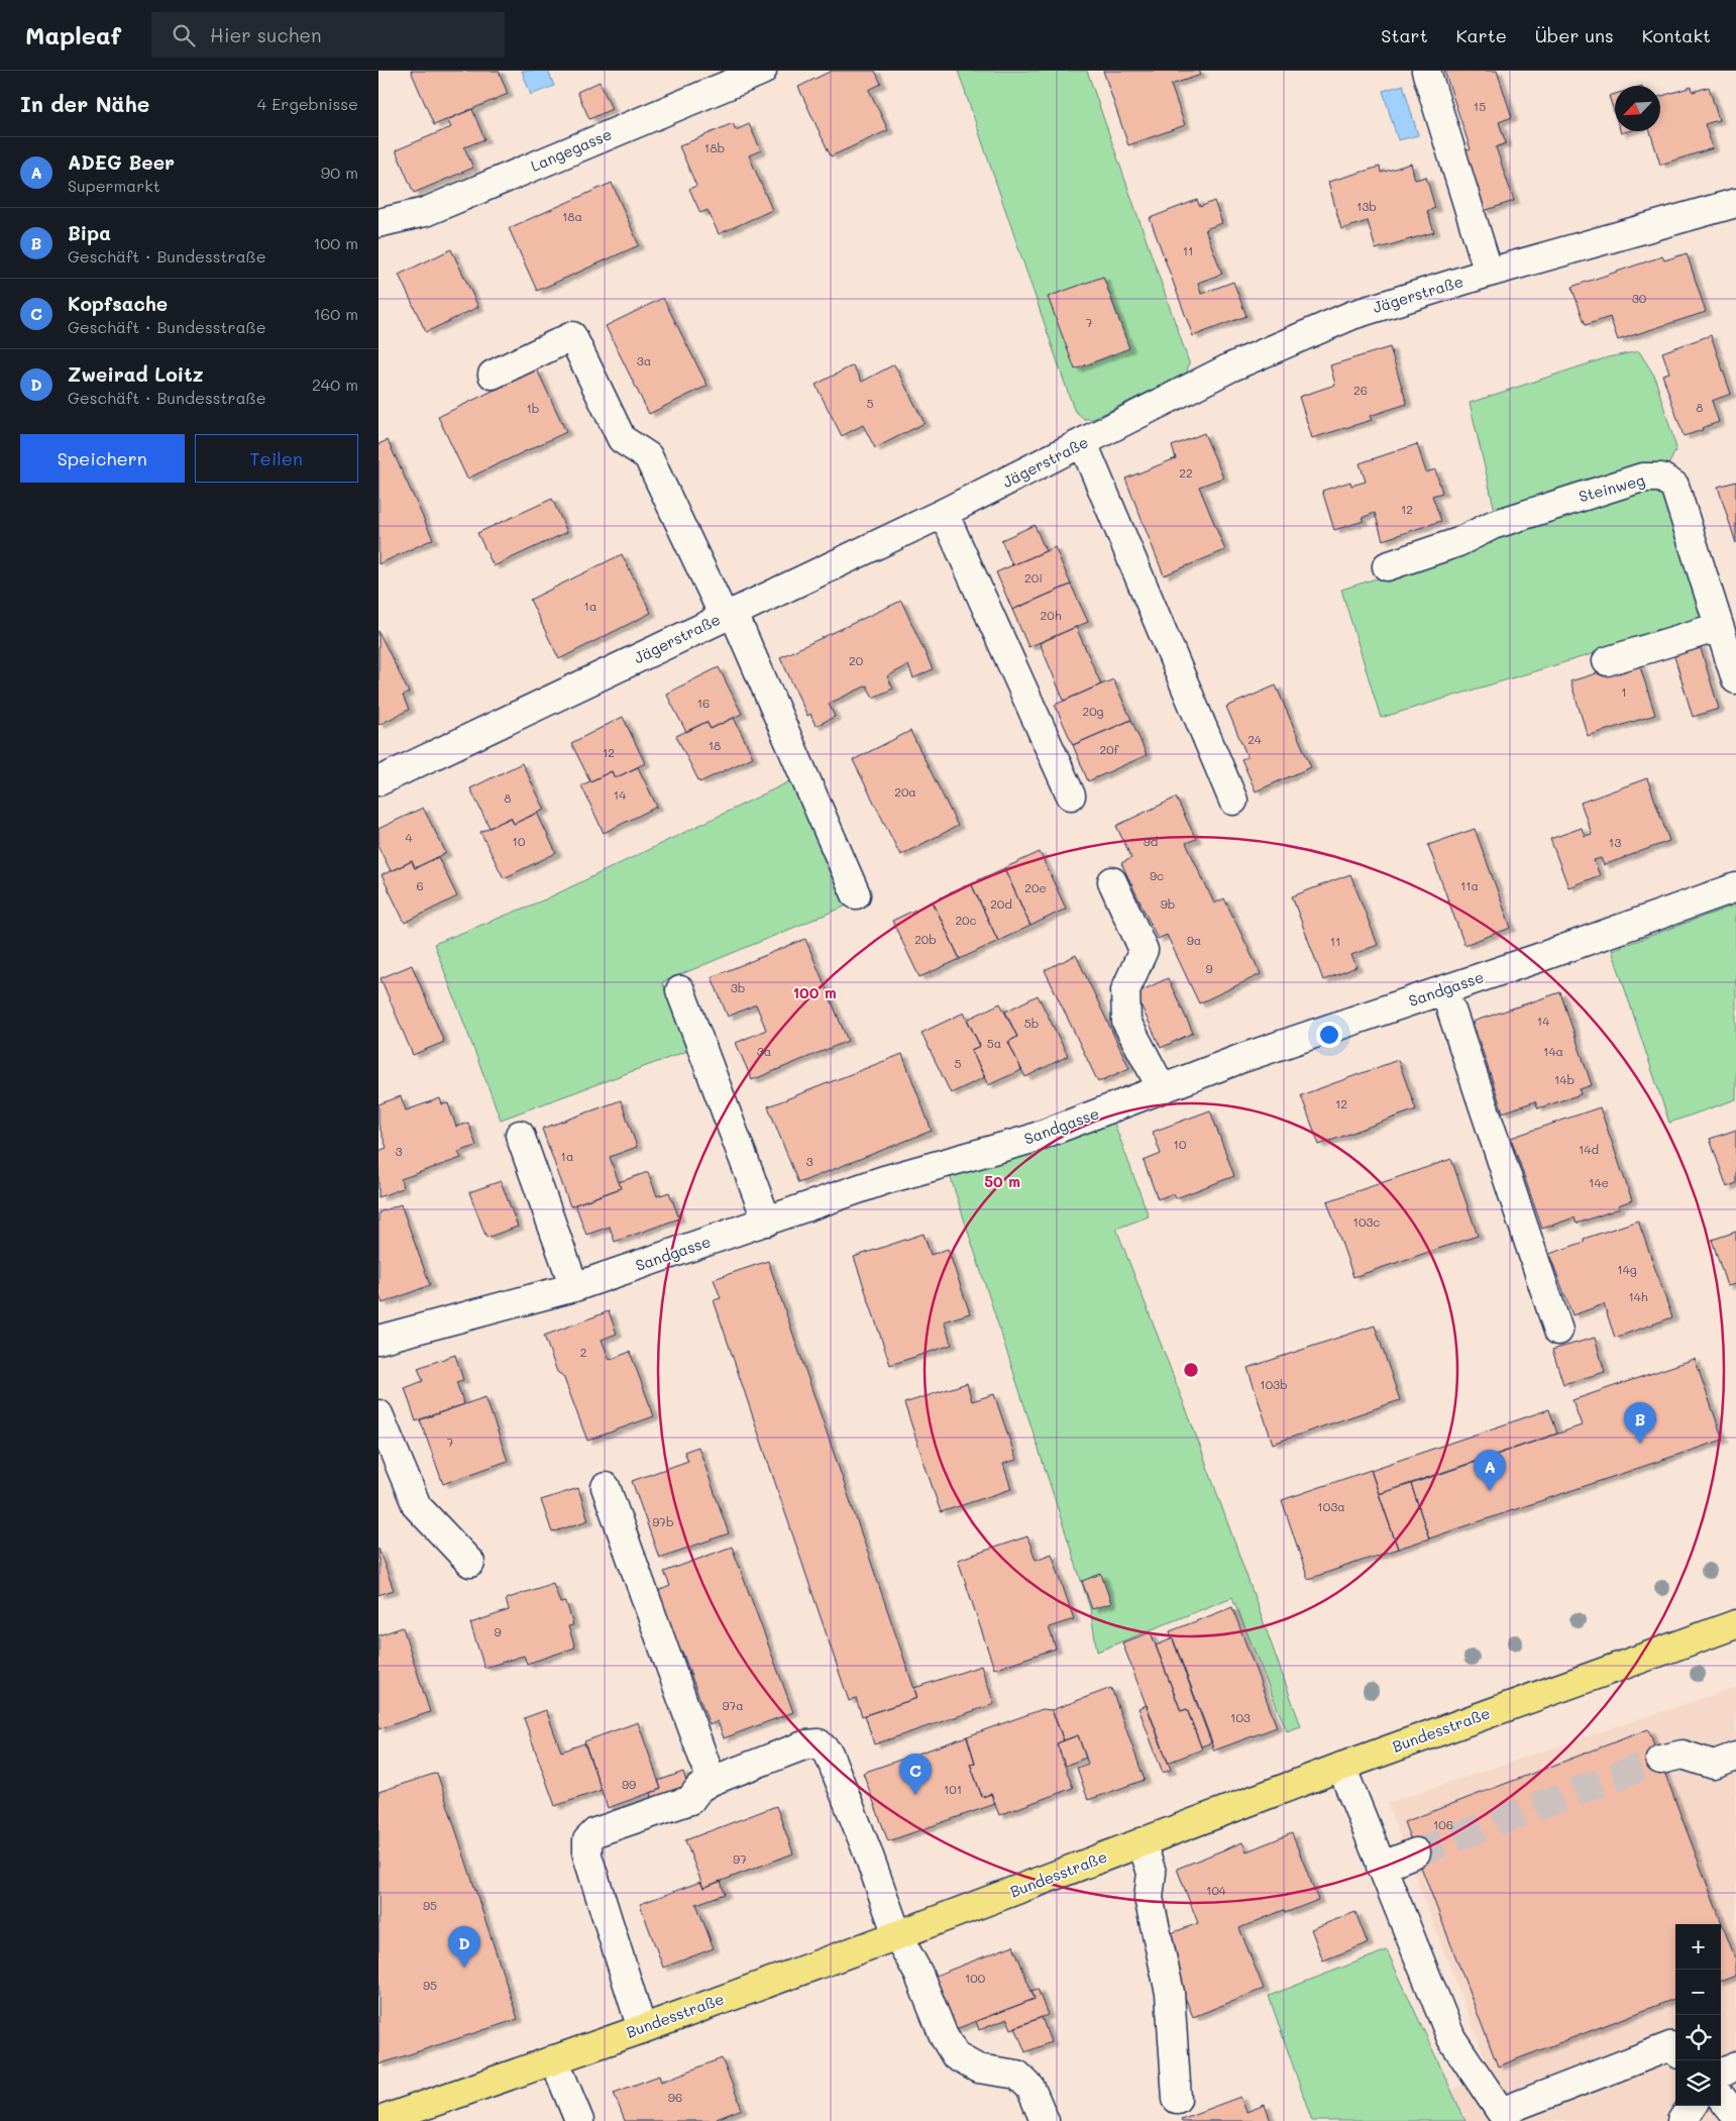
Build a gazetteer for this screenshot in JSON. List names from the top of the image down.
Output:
{
  "streets": {
    "main road": ["Bundesstraße"],
    "street": [
      "Langegasse",
      "Jägerstraße",
      "Steinweg",
      "Sandgasse"
    ]
  },
  "house_numbers": [
    "15",
    "18b",
    "13b",
    "18a",
    "11",
    "30",
    "7",
    "3a",
    "26",
    "5",
    "8",
    "1b",
    "22",
    "12",
    "20i",
    "1a",
    "20h",
    "20",
    "1",
    "16",
    "20g",
    "24",
    "18",
    "20f",
    "12",
    "20a",
    "14",
    "8",
    "4",
    "10",
    "9d",
    "13",
    "9c",
    "6",
    "11a",
    "20e",
    "20d",
    "9b",
    "20c",
    "20b",
    "9a",
    "11",
    "9",
    "3b",
    "14",
    "5b",
    "5a",
    "3a",
    "14a",
    "5",
    "14b",
    "12",
    "10",
    "14d",
    "3",
    "1a",
    "3",
    "14e",
    "103c",
    "14g",
    "14h",
    "2",
    "103b",
    "7",
    "103a",
    "97b",
    "9",
    "97a",
    "103",
    "99",
    "101",
    "106",
    "97",
    "104",
    "95",
    "100",
    "95",
    "96"
  ],
  "north": "bottom left",
  "page": {
    "header": "Mapleaf",
    "search": "Hier suchen",
    "nav": [
      "Start",
      "Karte",
      "Über uns",
      "Kontakt"
    ],
    "heading": ["In der Nähe", "4 Ergebnisse"],
    "list": [
      {
        "mark": "A",
        "name": "ADEG Beer",
        "note": "Supermarkt",
        "value": "90 m"
      },
      {
        "mark": "B",
        "name": "Bipa",
        "note": "Geschäft · Bundesstraße",
        "value": "100 m"
      },
      {
        "mark": "C",
        "name": "Kopfsache",
        "note": "Geschäft · Bundesstraße",
        "value": "160 m"
      },
      {
        "mark": "D",
        "name": "Zweirad Loitz",
        "note": "Geschäft · Bundesstraße",
        "value": "240 m"
      }
    ],
    "buttons": ["Speichern", "Teilen"],
    "pins": [
      "B",
      "A",
      "C",
      "D"
    ],
    "map_buttons": ["+", "−"]
  },
  "rings": ["100 m", "50 m"]
}
